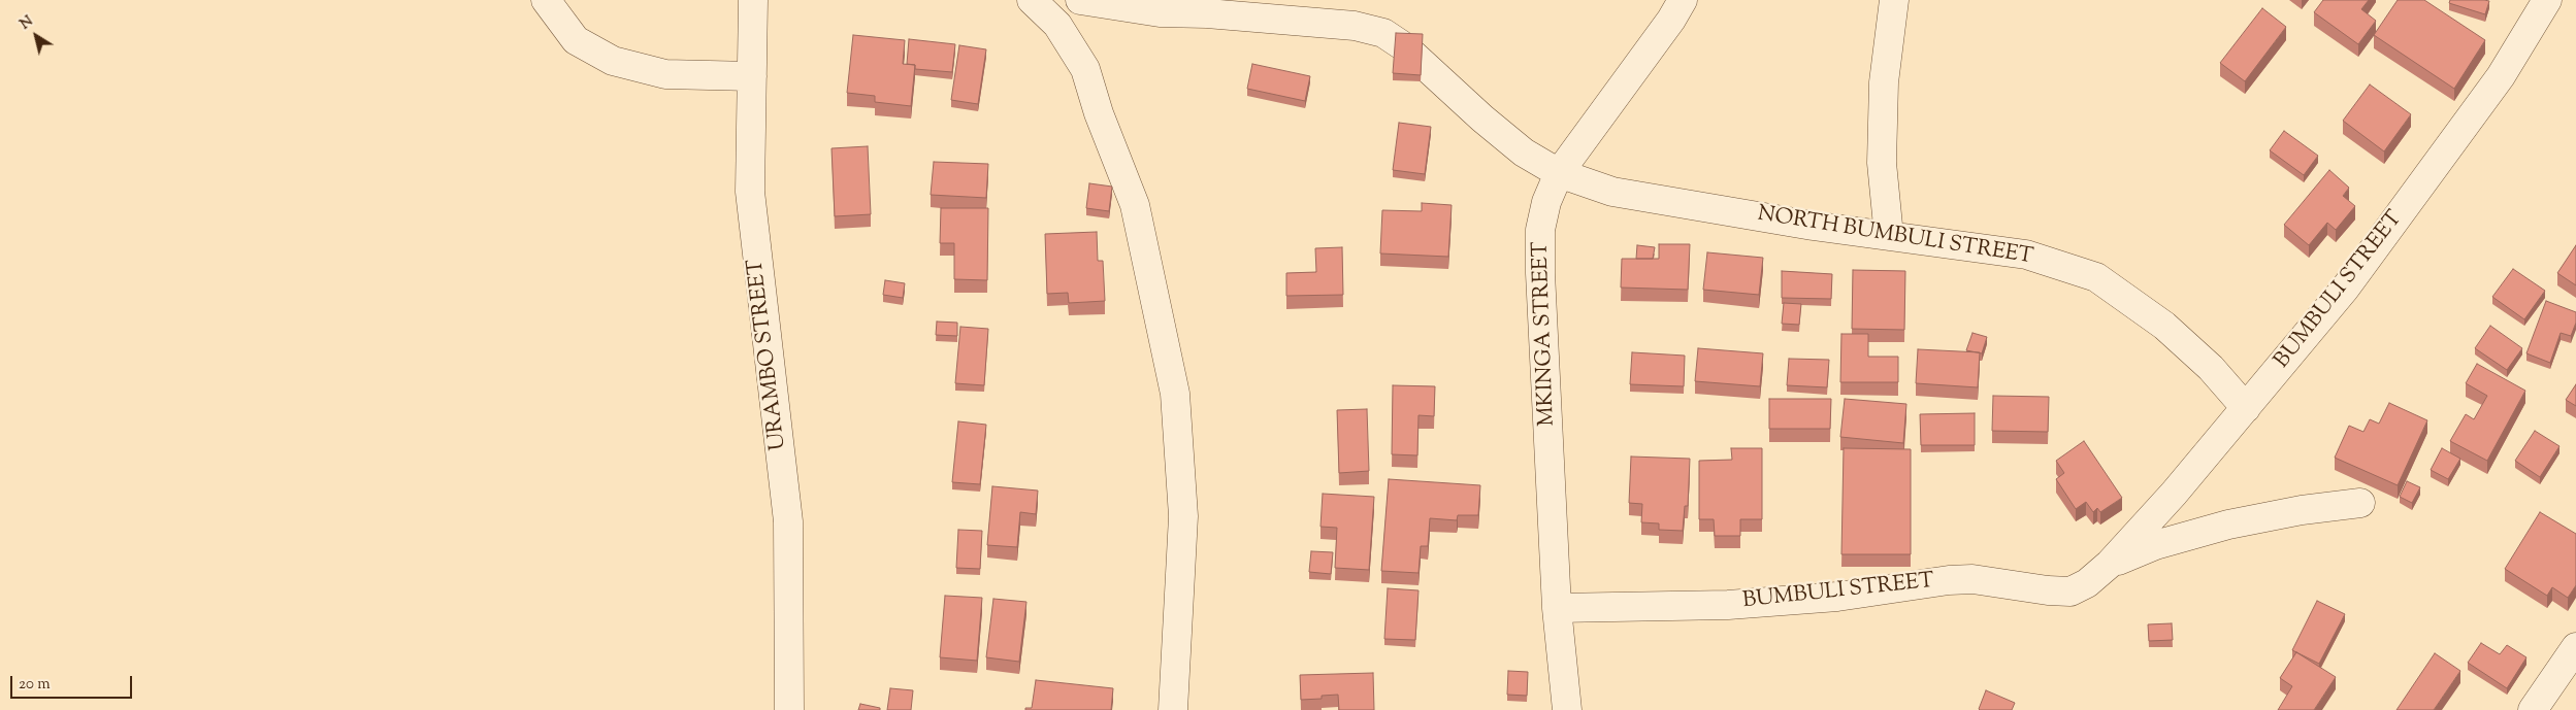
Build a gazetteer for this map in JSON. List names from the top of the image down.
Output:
{
  "streets": {
    "street": [
      "NORTH BUMBULI STREET",
      "BUMBULI STREET",
      "MKINGA STREET",
      "URAMBO STREET"
    ]
  },
  "crossings": [
    ["NORTH BUMBULI STREET", "BUMBULI STREET"],
    ["NORTH BUMBULI STREET", "MKINGA STREET"],
    ["BUMBULI STREET", "MKINGA STREET"]
  ],
  "scale_bar": "20 m",
  "north": "top left"
}
